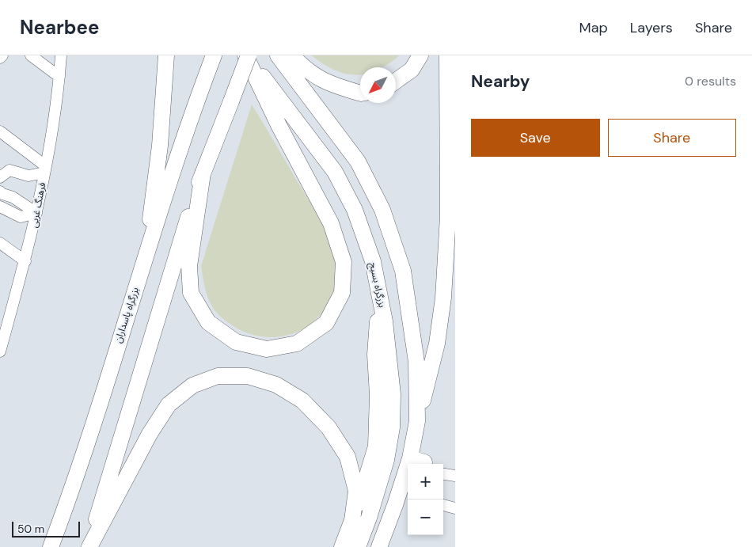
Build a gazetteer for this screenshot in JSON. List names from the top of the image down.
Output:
{
  "streets": {
    "highway": ["بزرگراه بسیج", "بزرگراه پاسداران"],
    "street": ["فرهنگ غربی"]
  },
  "scale_bar": "50 m",
  "north": "bottom left",
  "page": {
    "header": "Nearbee",
    "nav": ["Map", "Layers", "Share"],
    "heading": ["Nearby", "0 results"],
    "buttons": ["Save", "Share"],
    "map_buttons": ["+", "−"],
    "scale": "50 m"
  }
}
